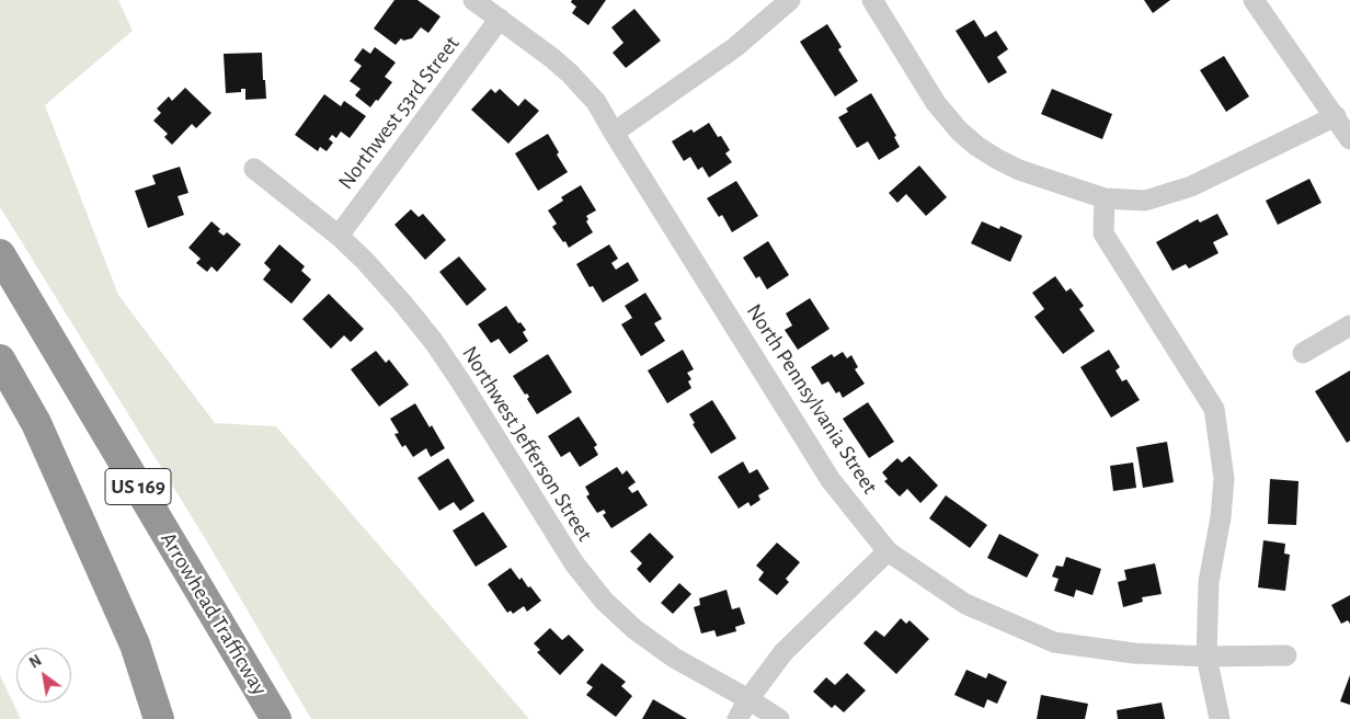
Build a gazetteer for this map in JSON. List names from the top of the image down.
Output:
{
  "streets": {
    "highway": ["US 169", "Arrowhead Trafficway"],
    "street": ["Northwest 53rd Street", "North Pennsylvania Street", "Northwest Jefferson Street"]
  },
  "crossings": [
    ["Northwest 53rd Street", "North Pennsylvania Street"],
    ["Northwest 53rd Street", "Northwest Jefferson Street"]
  ],
  "north": "top left"
}
